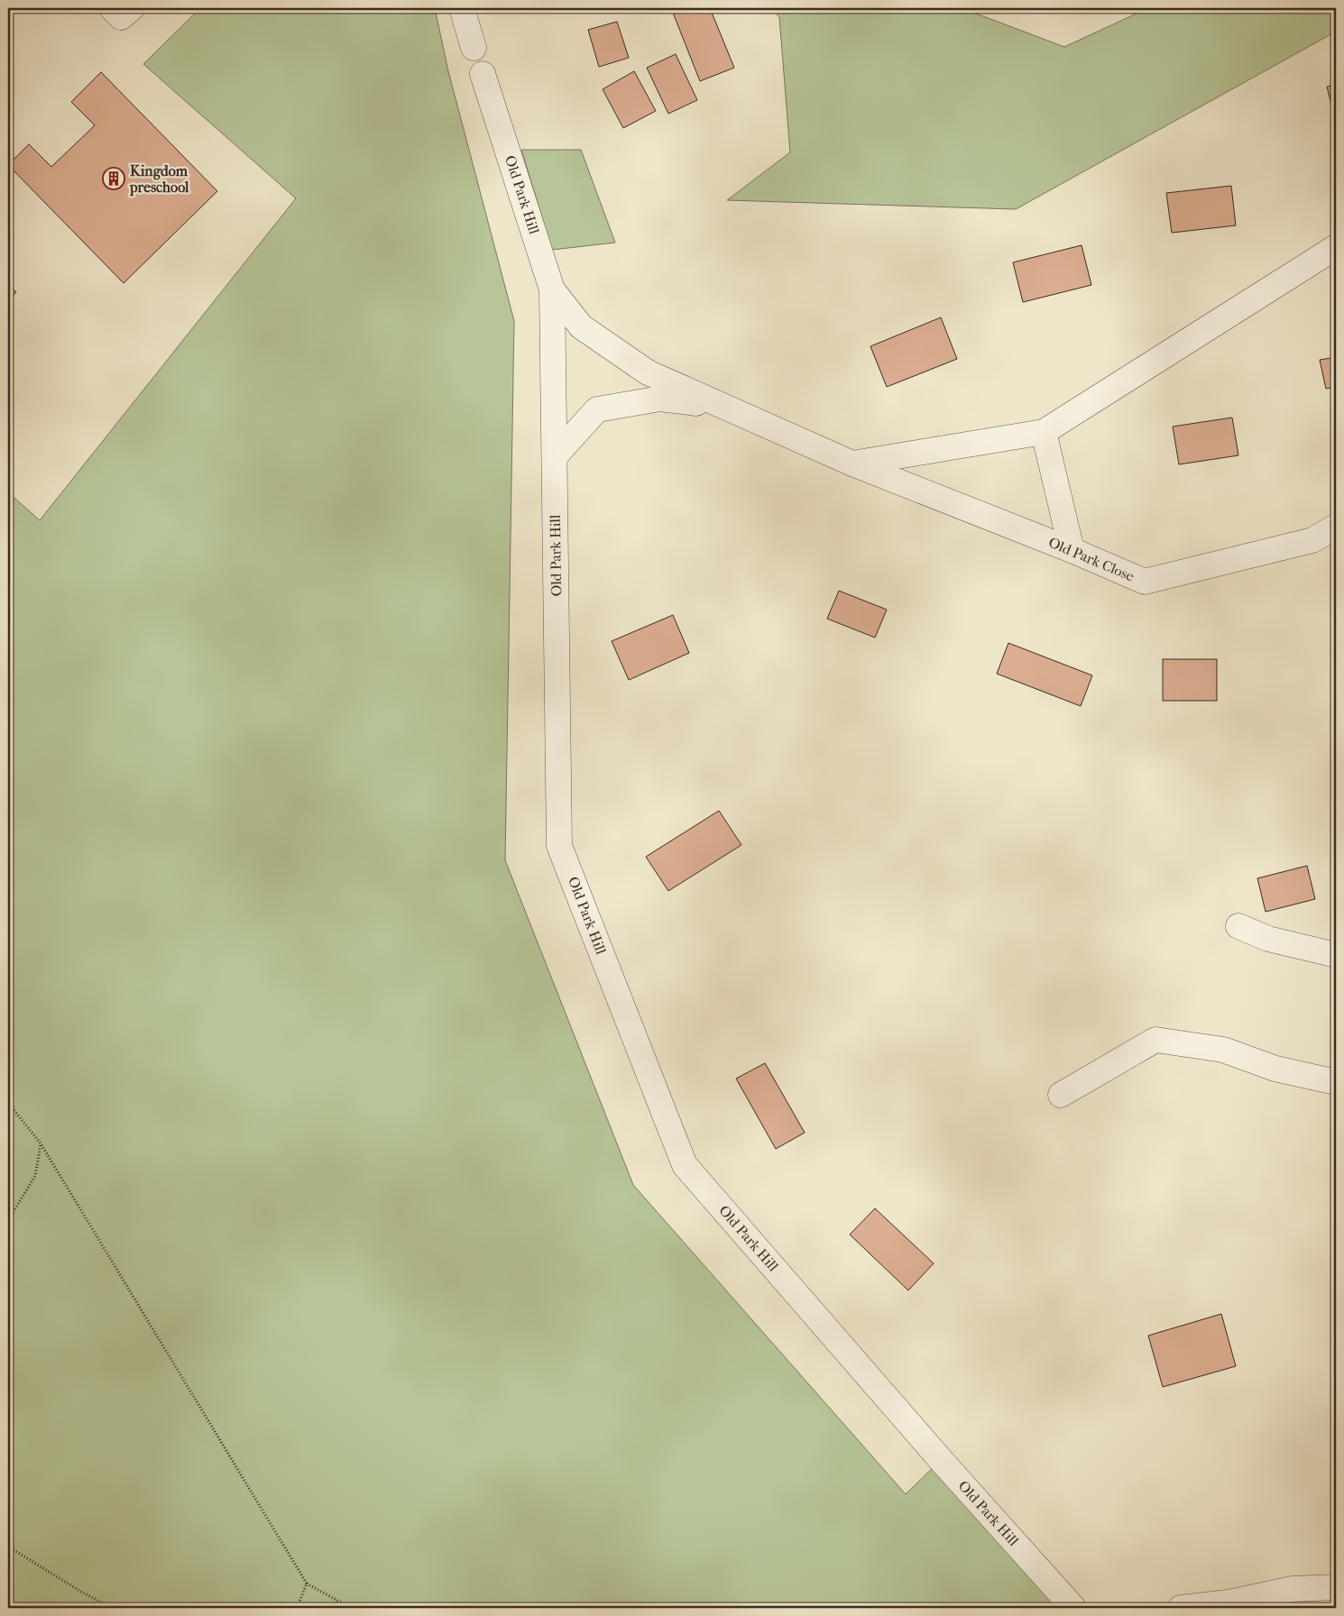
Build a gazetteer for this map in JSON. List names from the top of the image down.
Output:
{
  "streets": {
    "street": ["Old Park Hill", "Old Park Close"]
  },
  "crossings": [
    ["Old Park Hill", "Old Park Close"]
  ],
  "places": {
    "building": ["Kingdom preschool"]
  }
}
